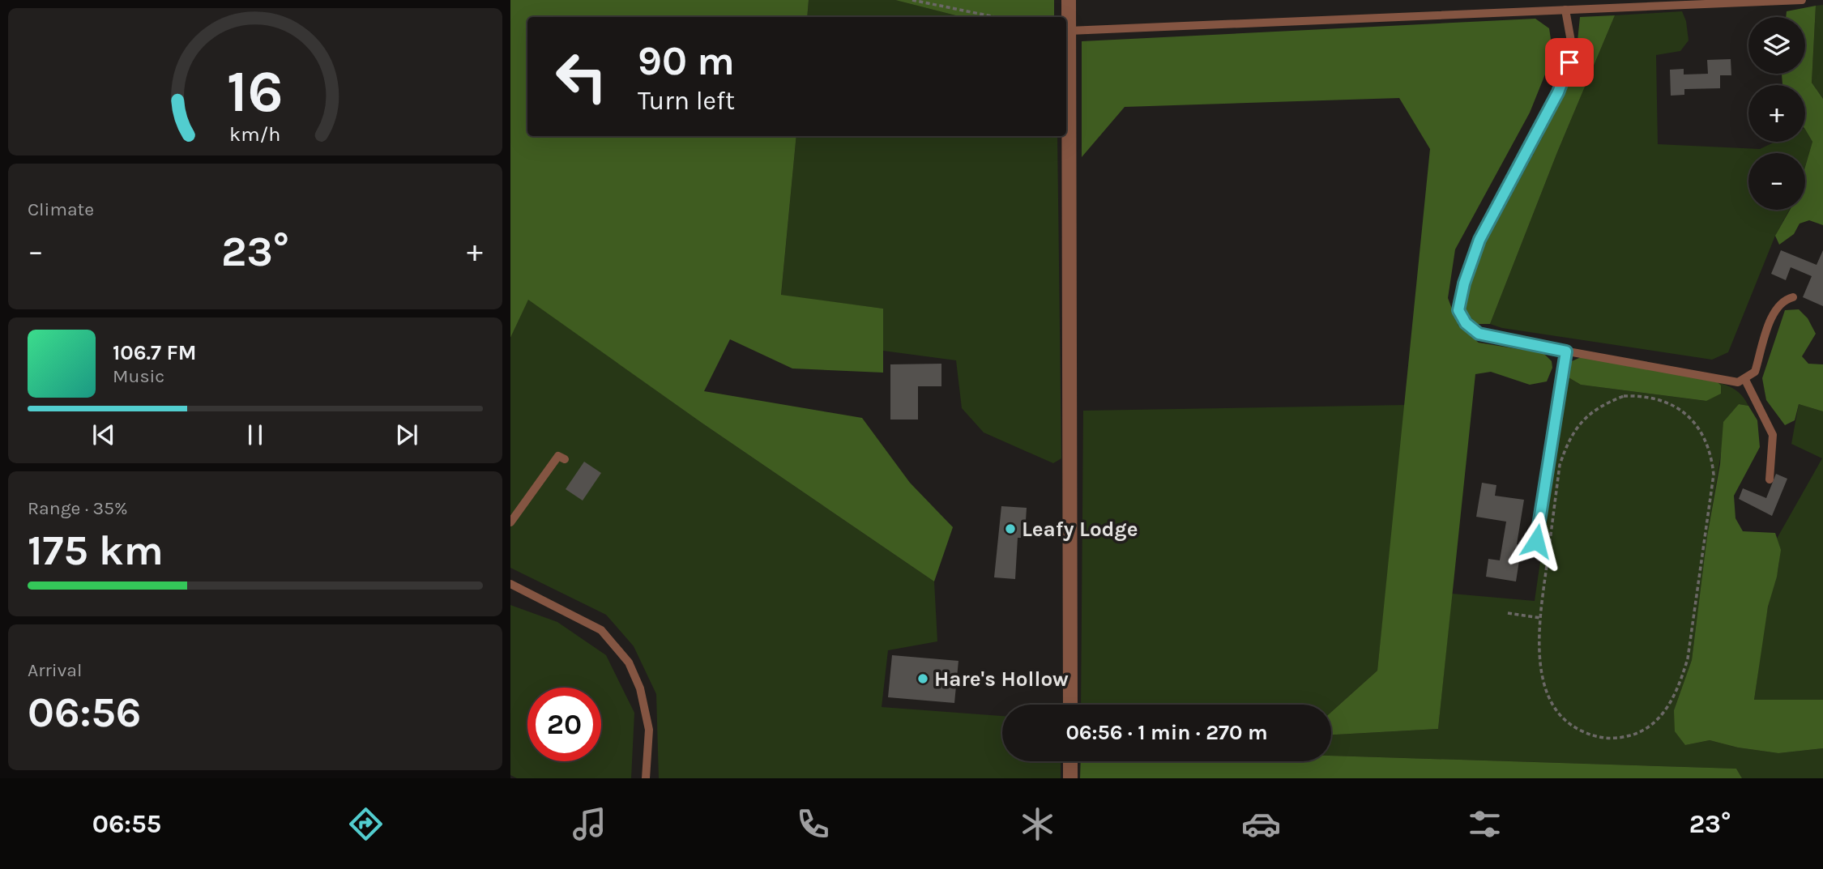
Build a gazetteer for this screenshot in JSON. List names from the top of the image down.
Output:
{
  "places": ["Leafy Lodge", "Hare's Hollow"],
  "page": {
    "map_buttons": ["+", "−"],
    "turn": ["90 m", "Turn left"],
    "tile": [
      "Climate",
      ["Range · 35%", "175 km"],
      ["Arrival", "06:56"]
    ],
    "heat": ["−", "23°", "+"],
    "song": ["106.7 FM", "Music"],
    "limit": "20",
    "trip": "06:56 · 1 min · 270 m",
    "tabs": ["06:55", "23°"],
    "gauge": ["16", "km/h"]
  }
}
